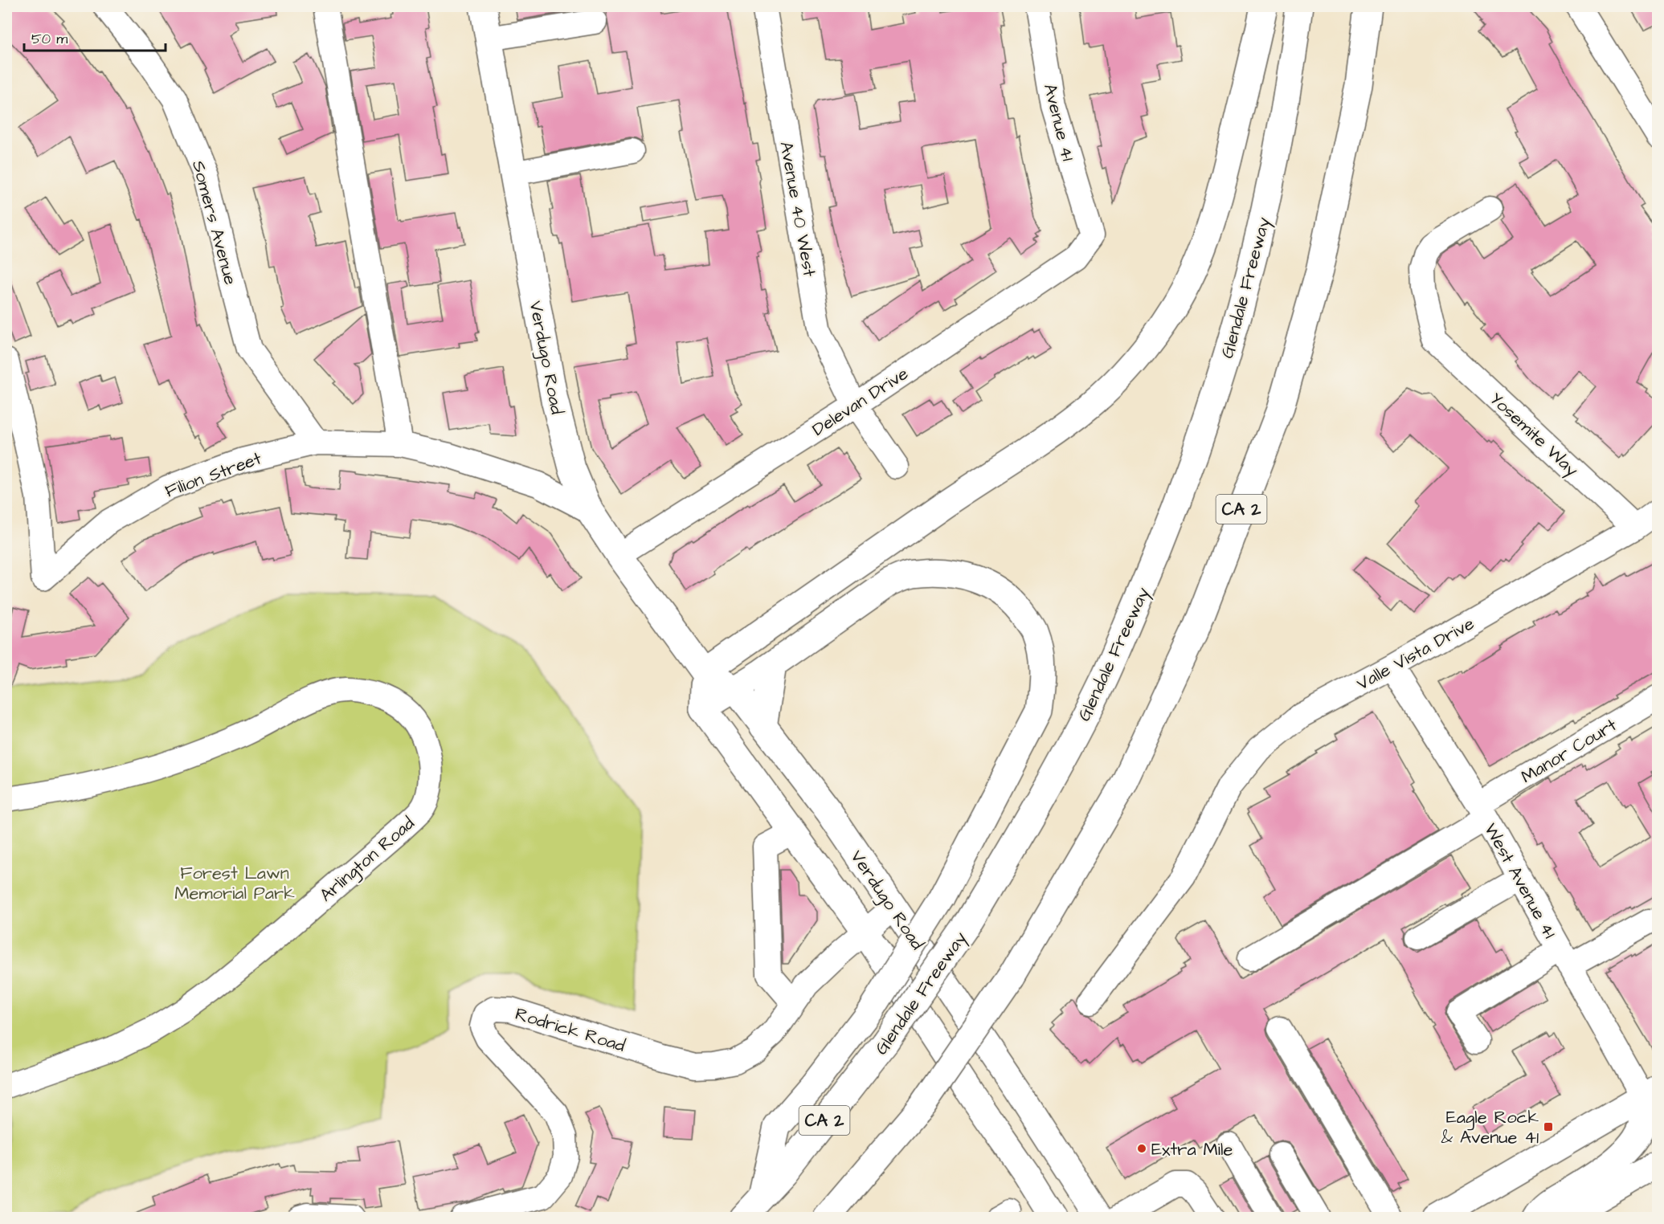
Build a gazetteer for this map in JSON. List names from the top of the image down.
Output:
{
  "streets": {
    "main road": ["Glendale Freeway", "Verdugo Road", "CA 2"],
    "street": [
      "Avenue 41",
      "Avenue 40 West",
      "Somers Avenue",
      "Delevan Drive",
      "Yosemite Way",
      "Filion Street",
      "Valle Vista Drive",
      "Manor Court",
      "Arlington Road",
      "West Avenue 41",
      "Rodrick Road"
    ]
  },
  "crossings": [
    ["Avenue 41", "Delevan Drive"],
    ["Avenue 40 West", "Delevan Drive"],
    ["Somers Avenue", "Filion Street"],
    ["Verdugo Road", "Delevan Drive"],
    ["Verdugo Road", "Filion Street"],
    ["Verdugo Road", "Rodrick Road"],
    ["Yosemite Way", "Valle Vista Drive"],
    ["Valle Vista Drive", "West Avenue 41"],
    ["Manor Court", "West Avenue 41"]
  ],
  "parks": ["Forest Lawn Memorial Park"],
  "places": {
    "transit": ["Eagle Rock & Avenue 41"],
    "other": ["Extra Mile"]
  },
  "scale_bar": "50 m"
}
